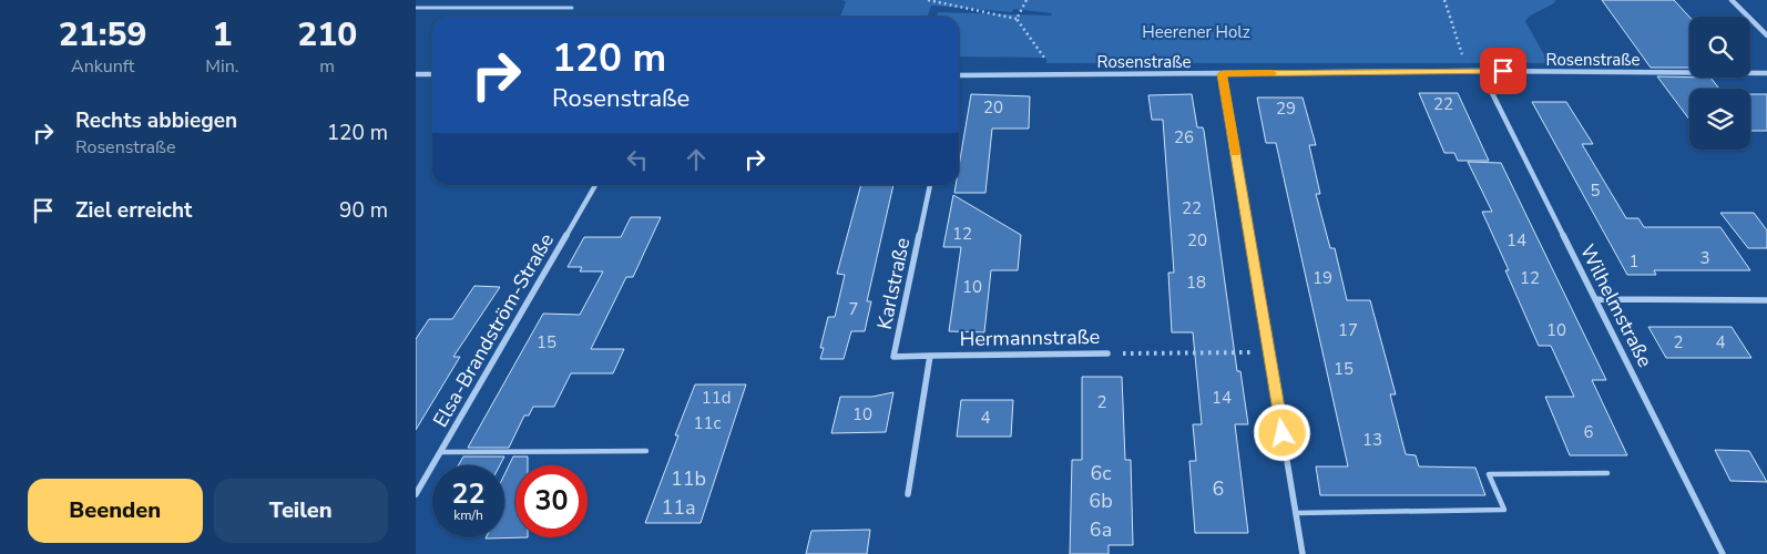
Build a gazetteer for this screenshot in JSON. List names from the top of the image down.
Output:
{
  "streets": {
    "street": [
      "Rosenstraße",
      "Karlstraße",
      "Wilhelmstraße",
      "Elsa-Brandström-Straße",
      "Hermannstraße"
    ]
  },
  "crossings": [
    ["Rosenstraße", "Wilhelmstraße"],
    ["Karlstraße", "Hermannstraße"]
  ],
  "parks": ["Heerener Holz"],
  "house_numbers": [
    "22",
    "20",
    "29",
    "26",
    "5",
    "22",
    "12",
    "20",
    "14",
    "3",
    "1",
    "19",
    "12",
    "18",
    "10",
    "7",
    "17",
    "10",
    "15",
    "2",
    "4",
    "15",
    "11d",
    "14",
    "2",
    "10",
    "4",
    "11c",
    "6",
    "13",
    "6c",
    "11b",
    "6",
    "6b",
    "11a",
    "6a"
  ],
  "page": {
    "eta": [
      "21:59",
      "Ankunft",
      "1",
      "Min.",
      "210",
      "m"
    ],
    "turn": ["120 m", "Rosenstraße"],
    "list": [
      {
        "name": "Rechts abbiegen",
        "note": "Rosenstraße",
        "value": "120 m"
      },
      {
        "name": "Ziel erreicht",
        "value": "90 m"
      }
    ],
    "speed": "22 km/h",
    "limit": "30",
    "buttons": ["Beenden", "Teilen"]
  }
}
